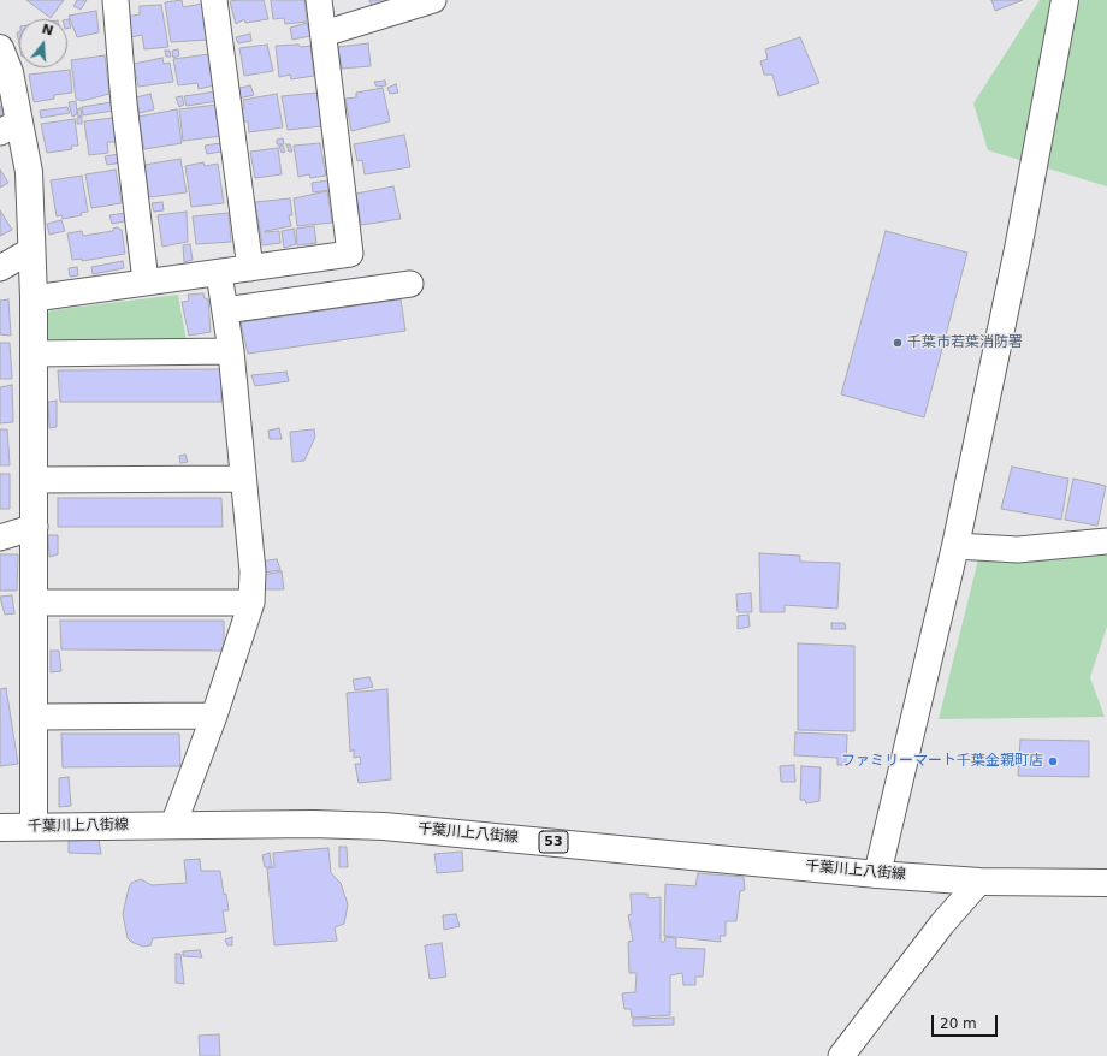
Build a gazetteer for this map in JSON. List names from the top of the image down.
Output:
{
  "streets": {
    "street": ["千葉川上八街線", "53"]
  },
  "places": ["千葉市若葉消防署", "ファミリーマート千葉金親町店"],
  "scale_bar": "20 m",
  "north": "top"
}
